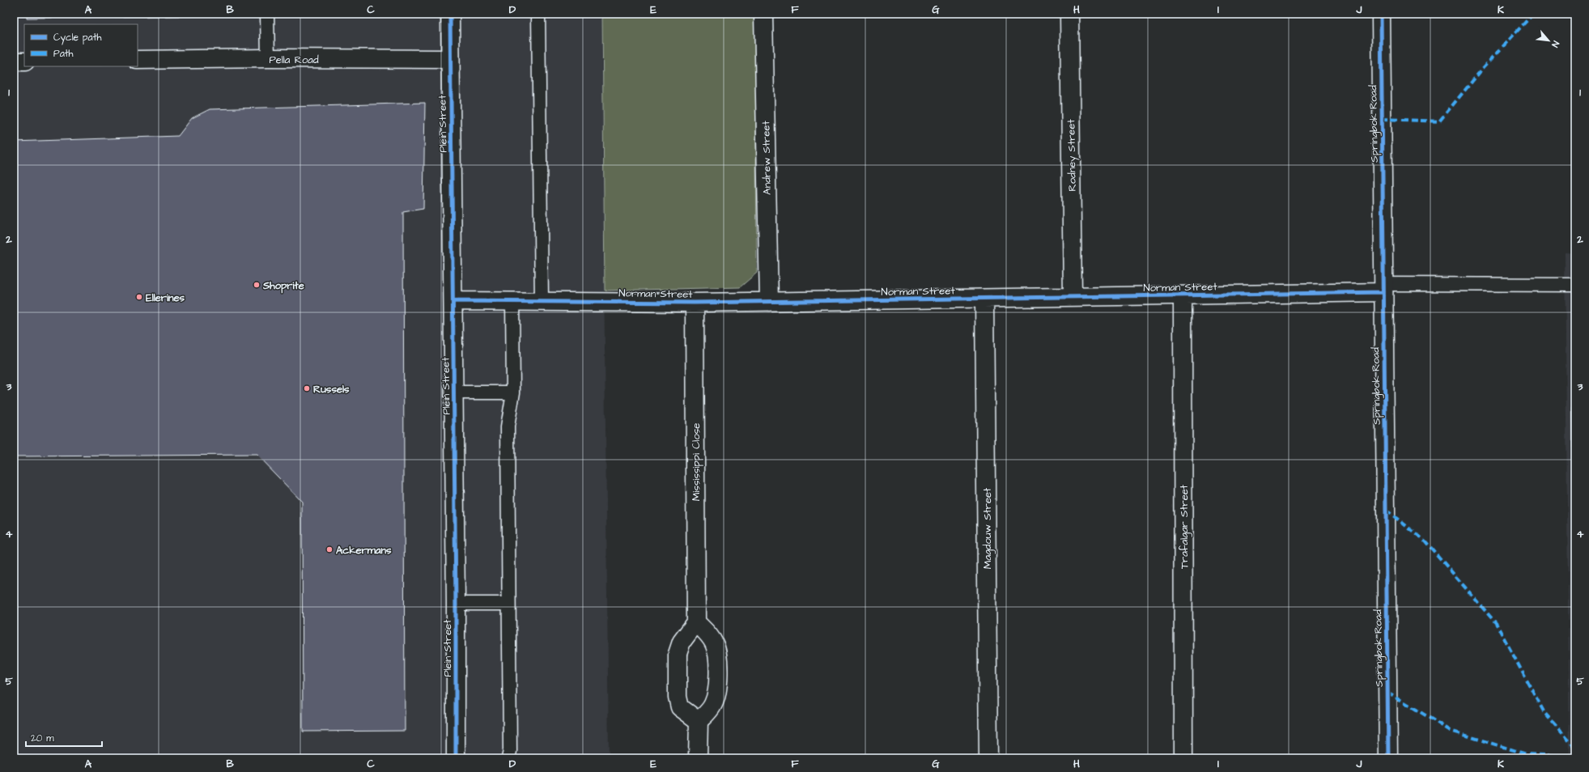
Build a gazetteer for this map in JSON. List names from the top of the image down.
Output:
{
  "streets": {
    "street": [
      "Pella Road",
      "Plein Street",
      "Springbok Road",
      "Rodney Street",
      "Andrew Street",
      "Norman Street",
      "Mississippi Close",
      "Trafalgar Street",
      "Magdouw Street"
    ]
  },
  "crossings": [
    ["Pella Road", "Plein Street"],
    ["Plein Street", "Norman Street"],
    ["Springbok Road", "Norman Street"],
    ["Rodney Street", "Norman Street"],
    ["Andrew Street", "Norman Street"],
    ["Norman Street", "Mississippi Close"],
    ["Norman Street", "Trafalgar Street"],
    ["Norman Street", "Magdouw Street"]
  ],
  "places": [
    "Shoprite",
    "Ellerines",
    "Russels",
    "Ackermans"
  ],
  "legend": ["Cycle path", "Path"],
  "scale_bar": "20 m",
  "north": "bottom right",
  "grid": {
    "columns": [
      "A",
      "B",
      "C",
      "D",
      "E",
      "F",
      "G",
      "H",
      "I",
      "J",
      "K"
    ],
    "rows": [
      "1",
      "2",
      "3",
      "4",
      "5"
    ]
  }
}
